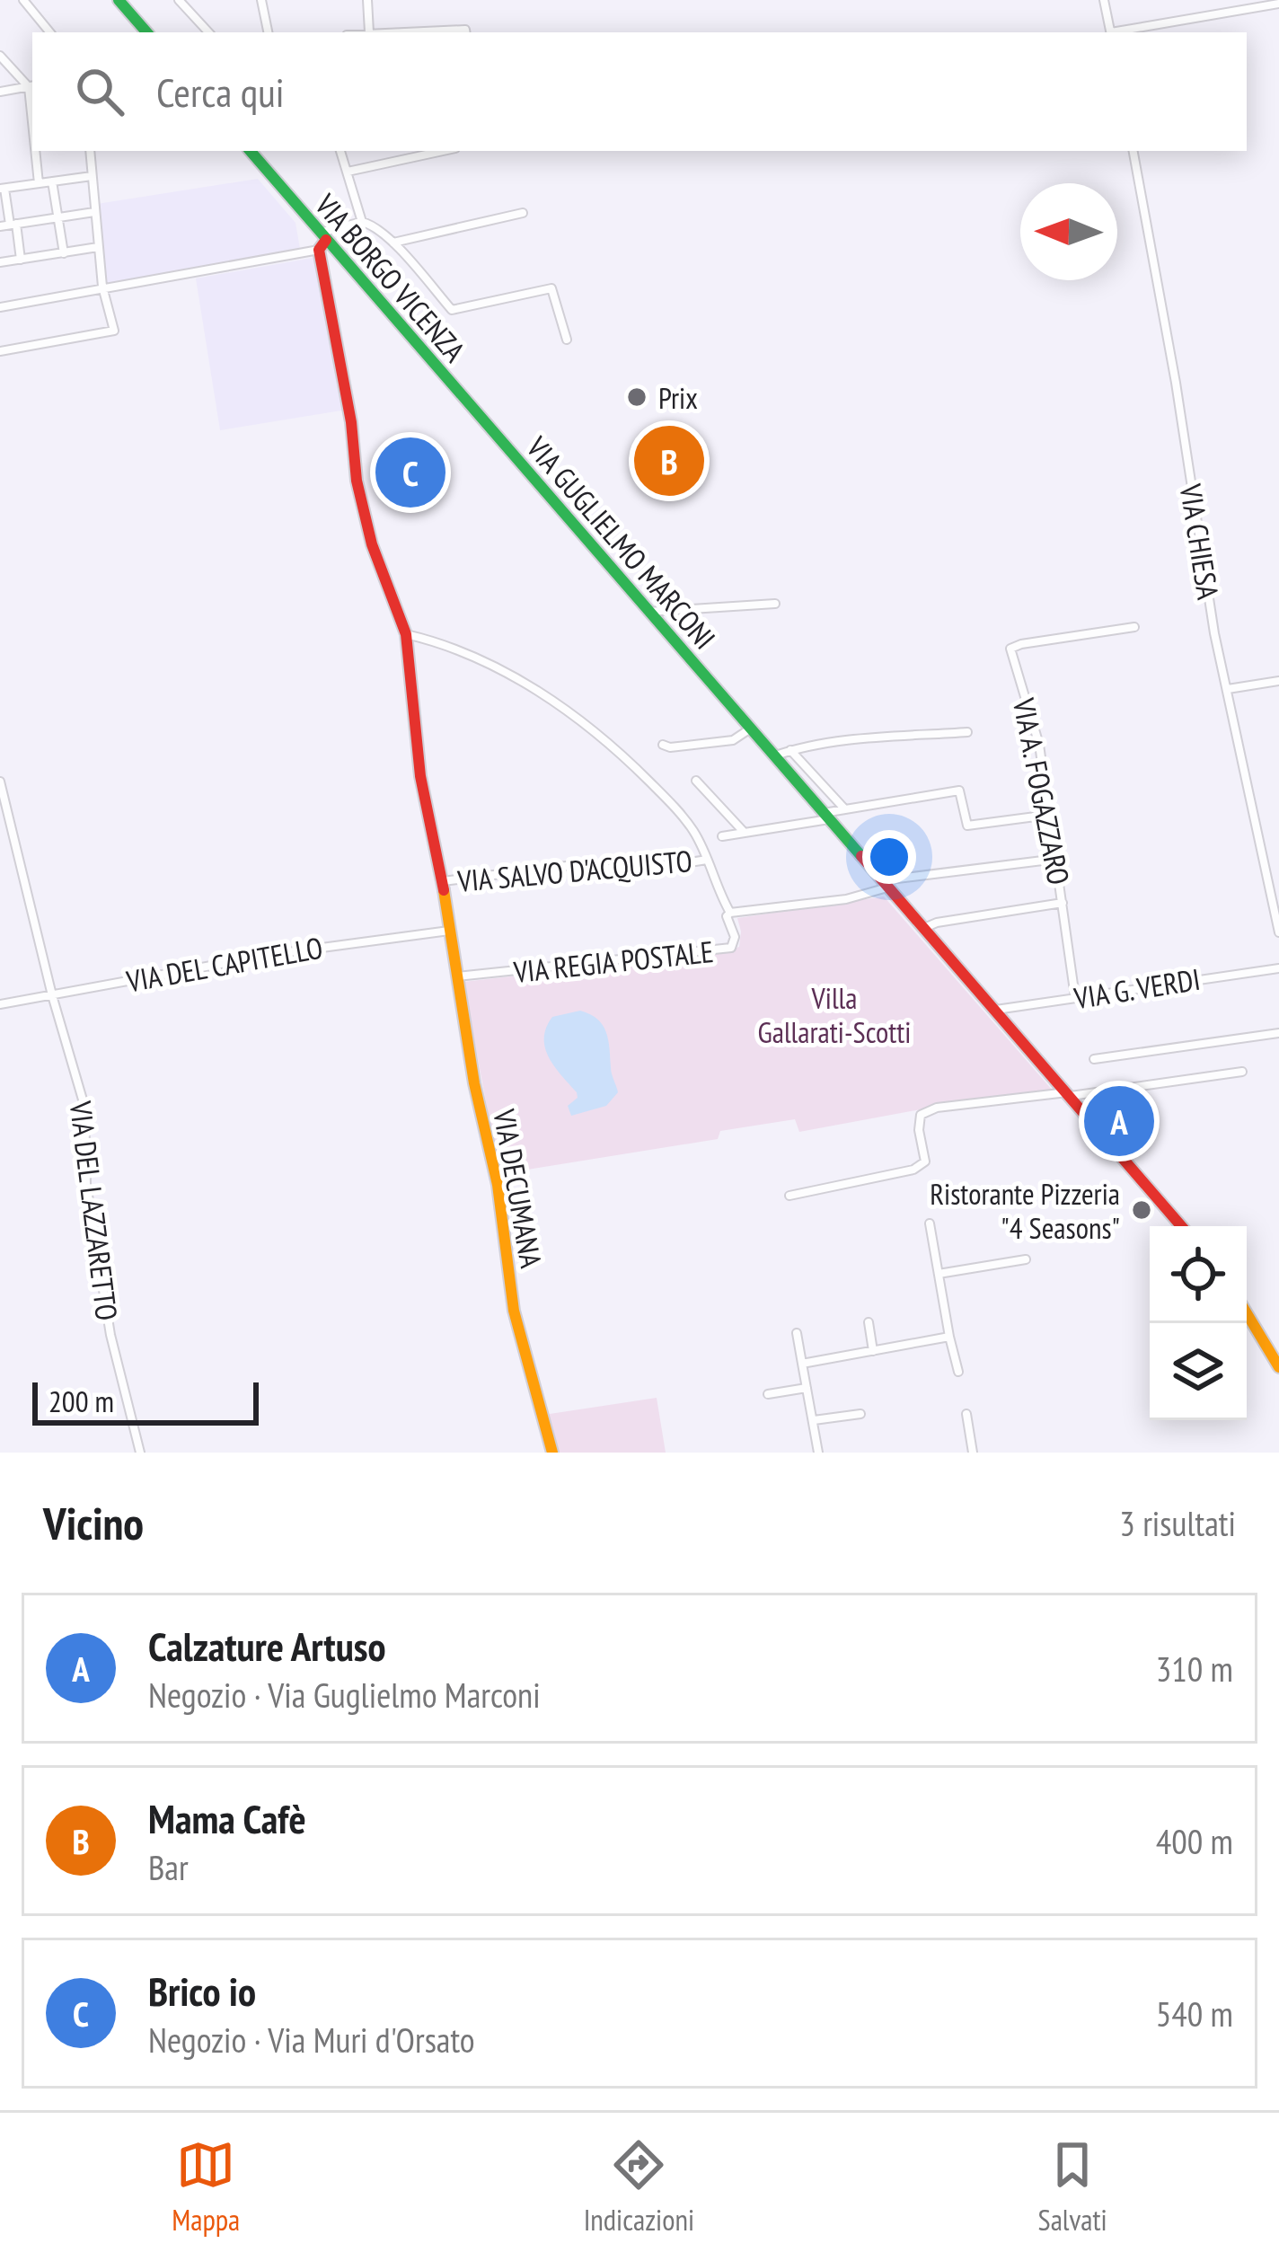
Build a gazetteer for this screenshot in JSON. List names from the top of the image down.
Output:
{
  "streets": {
    "street": [
      "VIA BORGO VICENZA",
      "VIA CHIESA",
      "VIA GUGLIELMO MARCONI",
      "VIA A. FOGAZZARO",
      "VIA SALVO D'ACQUISTO",
      "VIA REGIA POSTALE",
      "VIA DEL CAPITELLO",
      "VIA G. VERDI",
      "VIA DECUMANA",
      "VIA DEL LAZZARETTO"
    ]
  },
  "crossings": [
    ["VIA BORGO VICENZA", "VIA GUGLIELMO MARCONI"],
    ["VIA BORGO VICENZA", "VIA DECUMANA"],
    ["VIA GUGLIELMO MARCONI", "VIA REGIA POSTALE"],
    ["VIA GUGLIELMO MARCONI", "VIA G. VERDI"],
    ["VIA A. FOGAZZARO", "VIA REGIA POSTALE"],
    ["VIA A. FOGAZZARO", "VIA G. VERDI"],
    ["VIA SALVO D'ACQUISTO", "VIA REGIA POSTALE"],
    ["VIA SALVO D'ACQUISTO", "VIA DECUMANA"],
    ["VIA REGIA POSTALE", "VIA DECUMANA"],
    ["VIA DEL CAPITELLO", "VIA DECUMANA"],
    ["VIA DEL CAPITELLO", "VIA DEL LAZZARETTO"]
  ],
  "parks": ["Villa Gallarati-Scotti"],
  "places": ["Prix", "Ristorante Pizzeria \"4 Seasons\""],
  "scale_bar": "200 m",
  "north": "left",
  "page": {
    "search": "Cerca qui",
    "pins": ["B", "C", "A"],
    "scale": "200 m",
    "heading": ["Vicino", "3 risultati"],
    "list": [
      {
        "mark": "A",
        "name": "Calzature Artuso",
        "note": "Negozio · Via Guglielmo Marconi",
        "value": "310 m"
      },
      {
        "mark": "B",
        "name": "Mama Cafè",
        "note": "Bar",
        "value": "400 m"
      },
      {
        "mark": "C",
        "name": "Brico io",
        "note": "Negozio · Via Muri d'Orsato",
        "value": "540 m"
      }
    ],
    "nav": ["Mappa", "Indicazioni", "Salvati"]
  }
}
